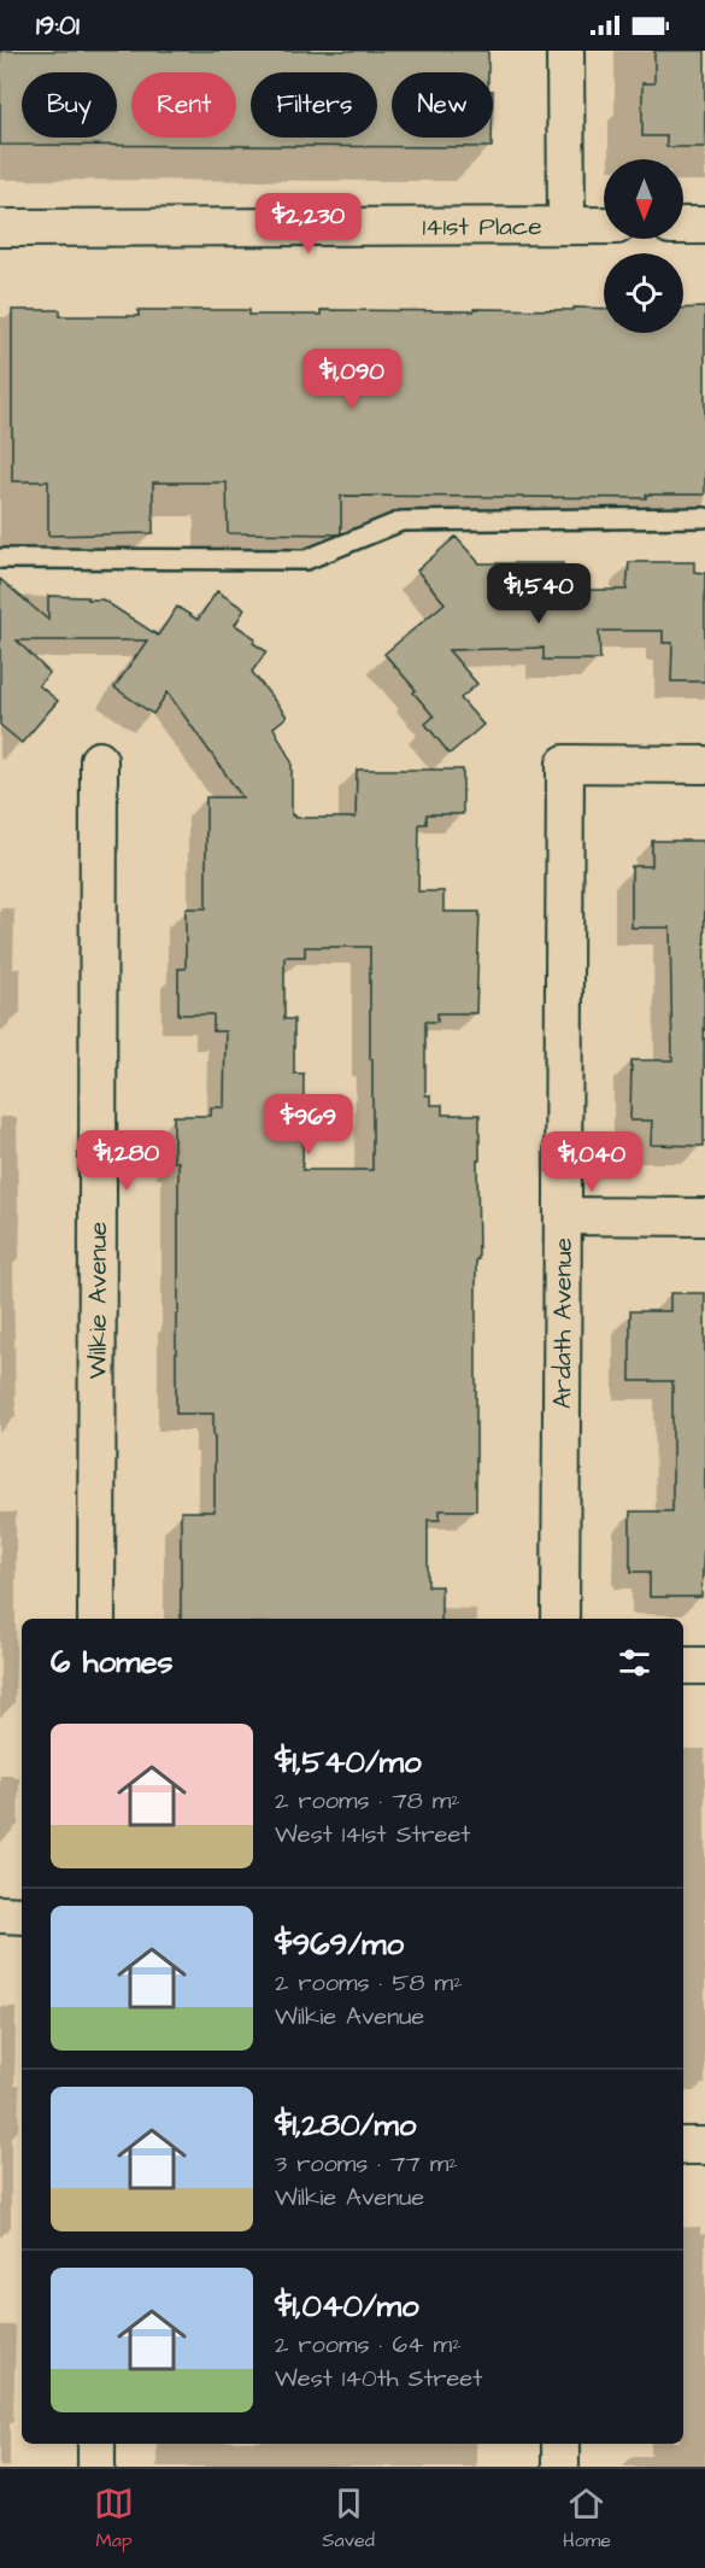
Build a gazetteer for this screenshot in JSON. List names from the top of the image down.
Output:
{
  "streets": {
    "street": ["141st Place", "Wilkie Avenue", "Ardath Avenue"]
  },
  "north": "bottom",
  "page": {
    "status": "19:01",
    "chip": [
      "Buy",
      "Rent",
      "Filters",
      "New"
    ],
    "price": [
      "$2,230",
      "$1,090",
      "$1,540",
      "$969",
      "$1,280",
      "$1,040"
    ],
    "heading": "6 homes",
    "list": [
      {
        "name": "$1,540/mo",
        "note": "2 rooms · 78 m² · West 141st Street"
      },
      {
        "name": "$969/mo",
        "note": "2 rooms · 58 m² · Wilkie Avenue"
      },
      {
        "name": "$1,280/mo",
        "note": "3 rooms · 77 m² · Wilkie Avenue"
      },
      {
        "name": "$1,040/mo",
        "note": "2 rooms · 64 m² · West 140th Street"
      }
    ],
    "tabs": ["Map", "Saved", "Home"]
  }
}
